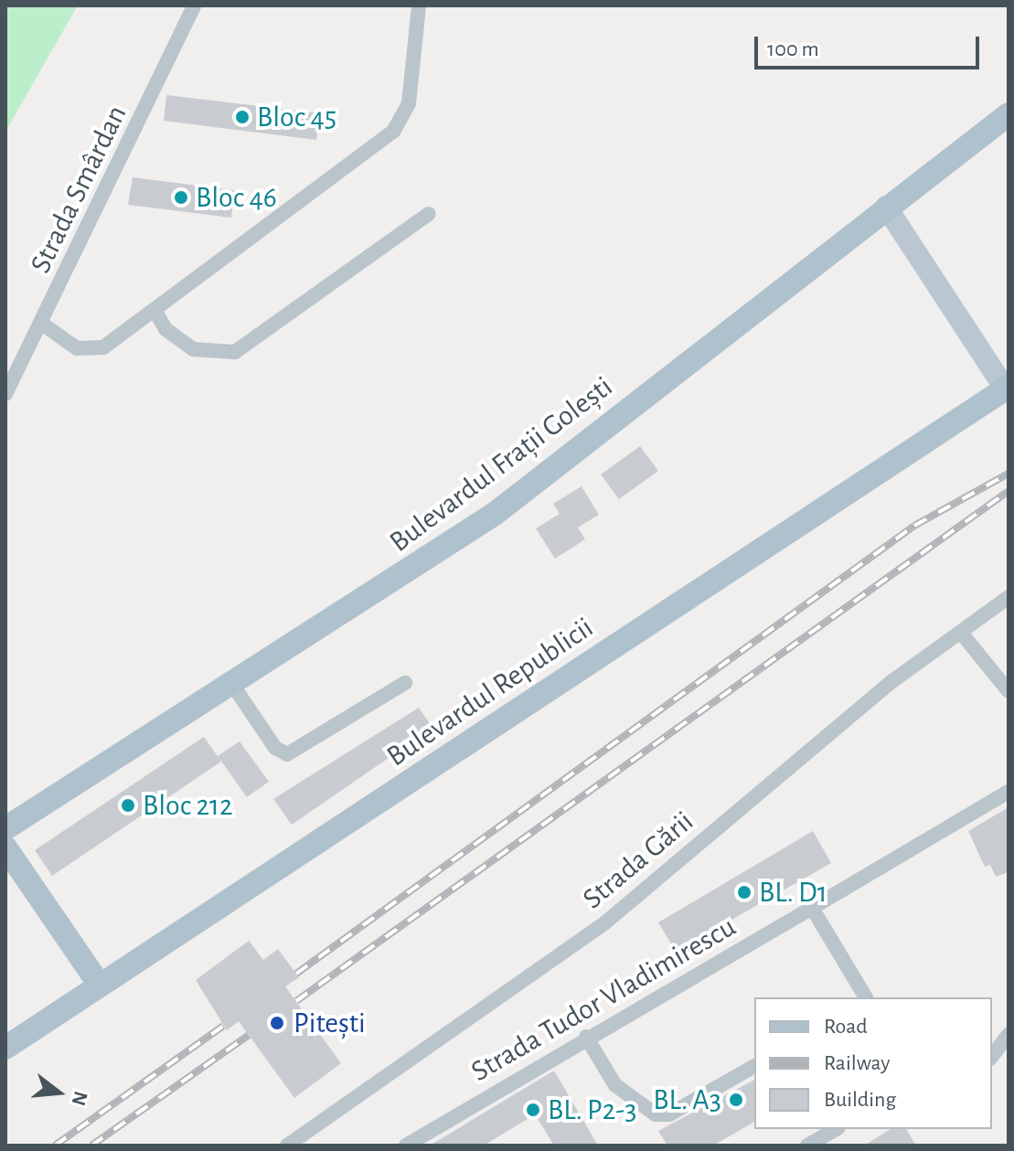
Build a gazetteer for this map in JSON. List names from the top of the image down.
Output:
{
  "streets": {
    "main road": ["Bulevardul Frații Golești", "Bulevardul Republicii"],
    "street": ["Strada Smârdan", "Strada Gării", "Strada Tudor Vladimirescu"]
  },
  "places": [
    "Bloc 45",
    "Bloc 46",
    "Bloc 212",
    "BL. D1",
    "Pitești",
    "BL. A3",
    "BL. P2-3"
  ],
  "legend": ["Road", "Railway", "Building"],
  "scale_bar": "100 m",
  "north": "right"
}
